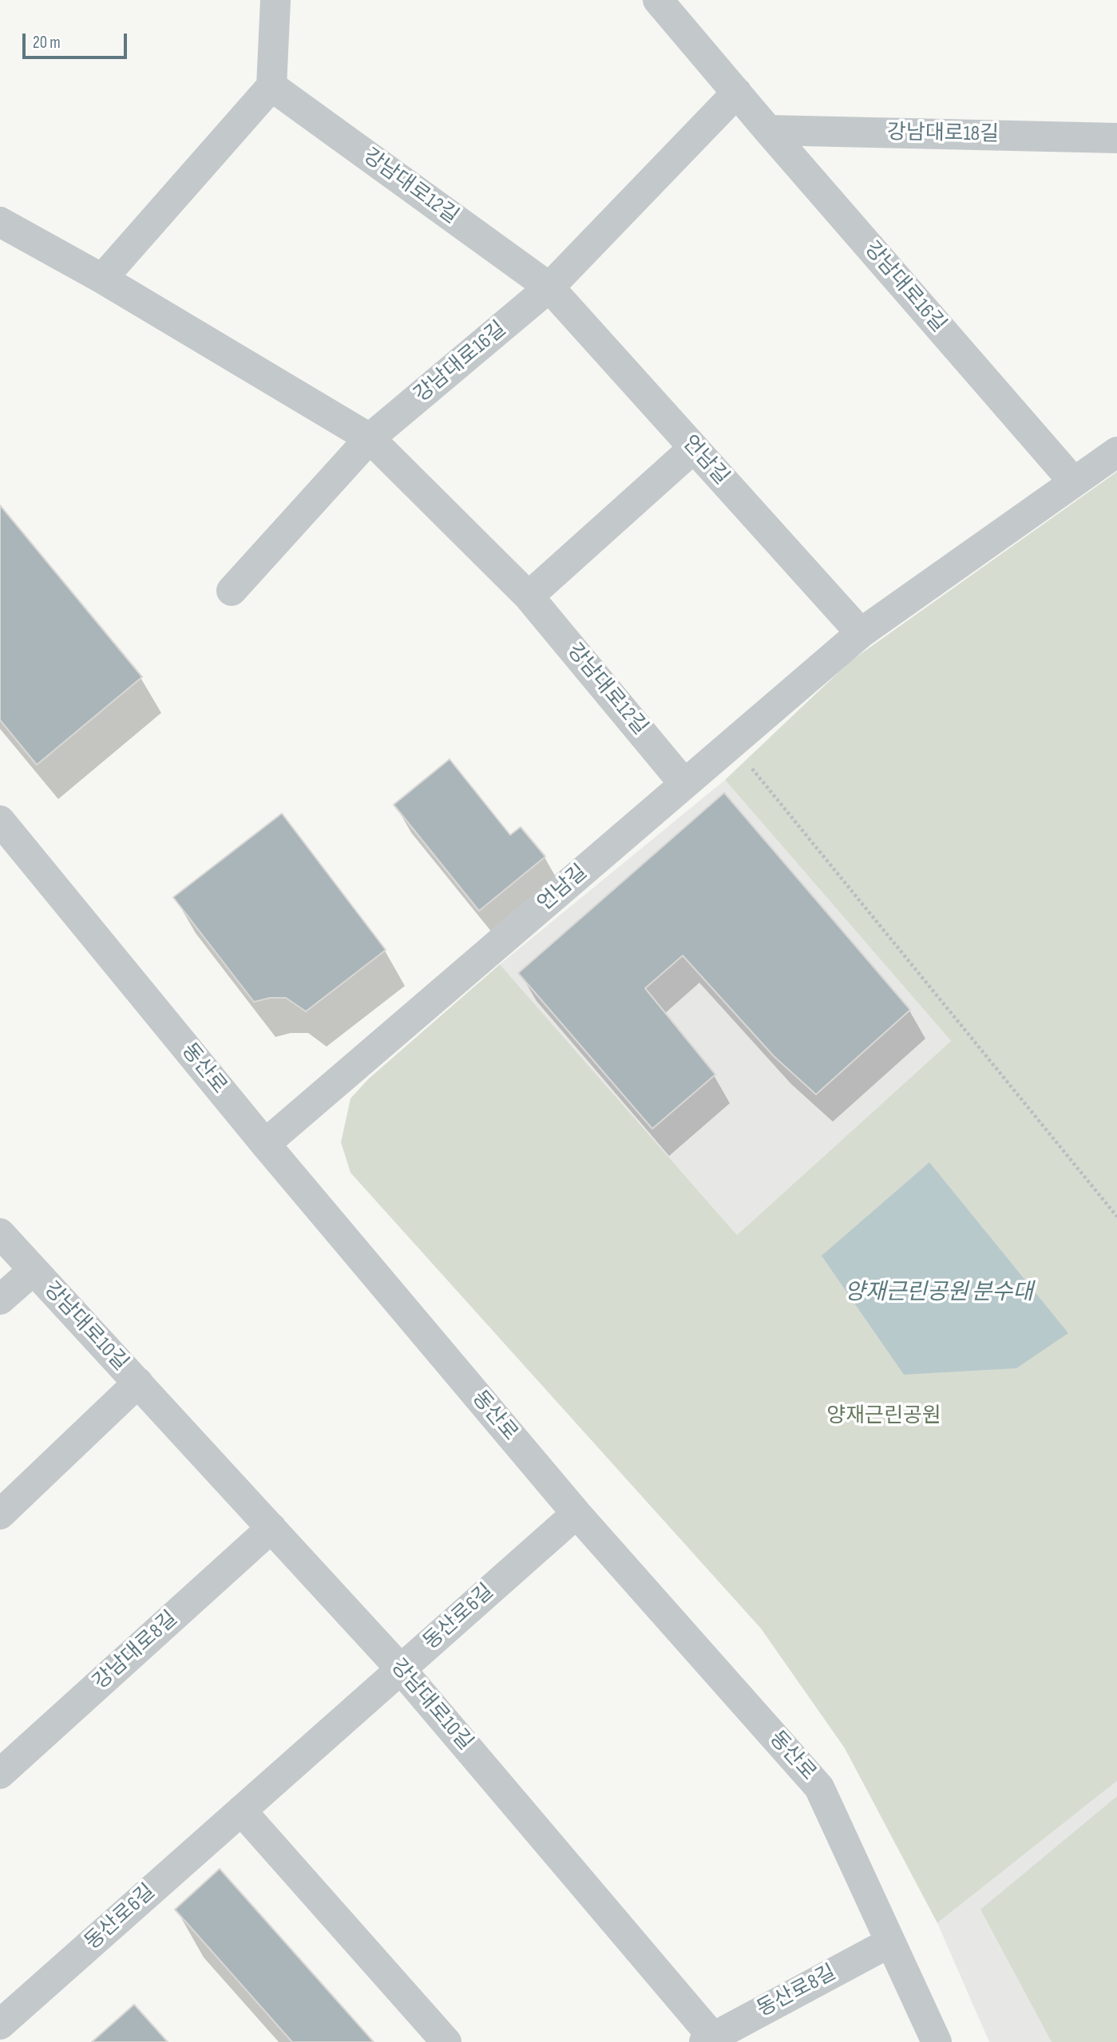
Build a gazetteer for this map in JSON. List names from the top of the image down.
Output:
{
  "streets": {
    "street": [
      "강남대로18길",
      "강남대로12길",
      "강남대로16길",
      "언남길",
      "동산로",
      "강남대로10길",
      "동산로6길",
      "강남대로8길",
      "동산로8길"
    ]
  },
  "crossings": [
    ["강남대로18길", "강남대로16길"],
    ["강남대로12길", "강남대로16길"],
    ["강남대로12길", "언남길"],
    ["강남대로16길", "언남길"],
    ["언남길", "동산로"],
    ["동산로", "동산로6길"],
    ["동산로", "동산로8길"],
    ["강남대로10길", "동산로6길"],
    ["강남대로10길", "강남대로8길"],
    ["강남대로10길", "동산로8길"]
  ],
  "water": ["양재근린공원 분수대"],
  "parks": ["양재근린공원"],
  "scale_bar": "20 m"
}
